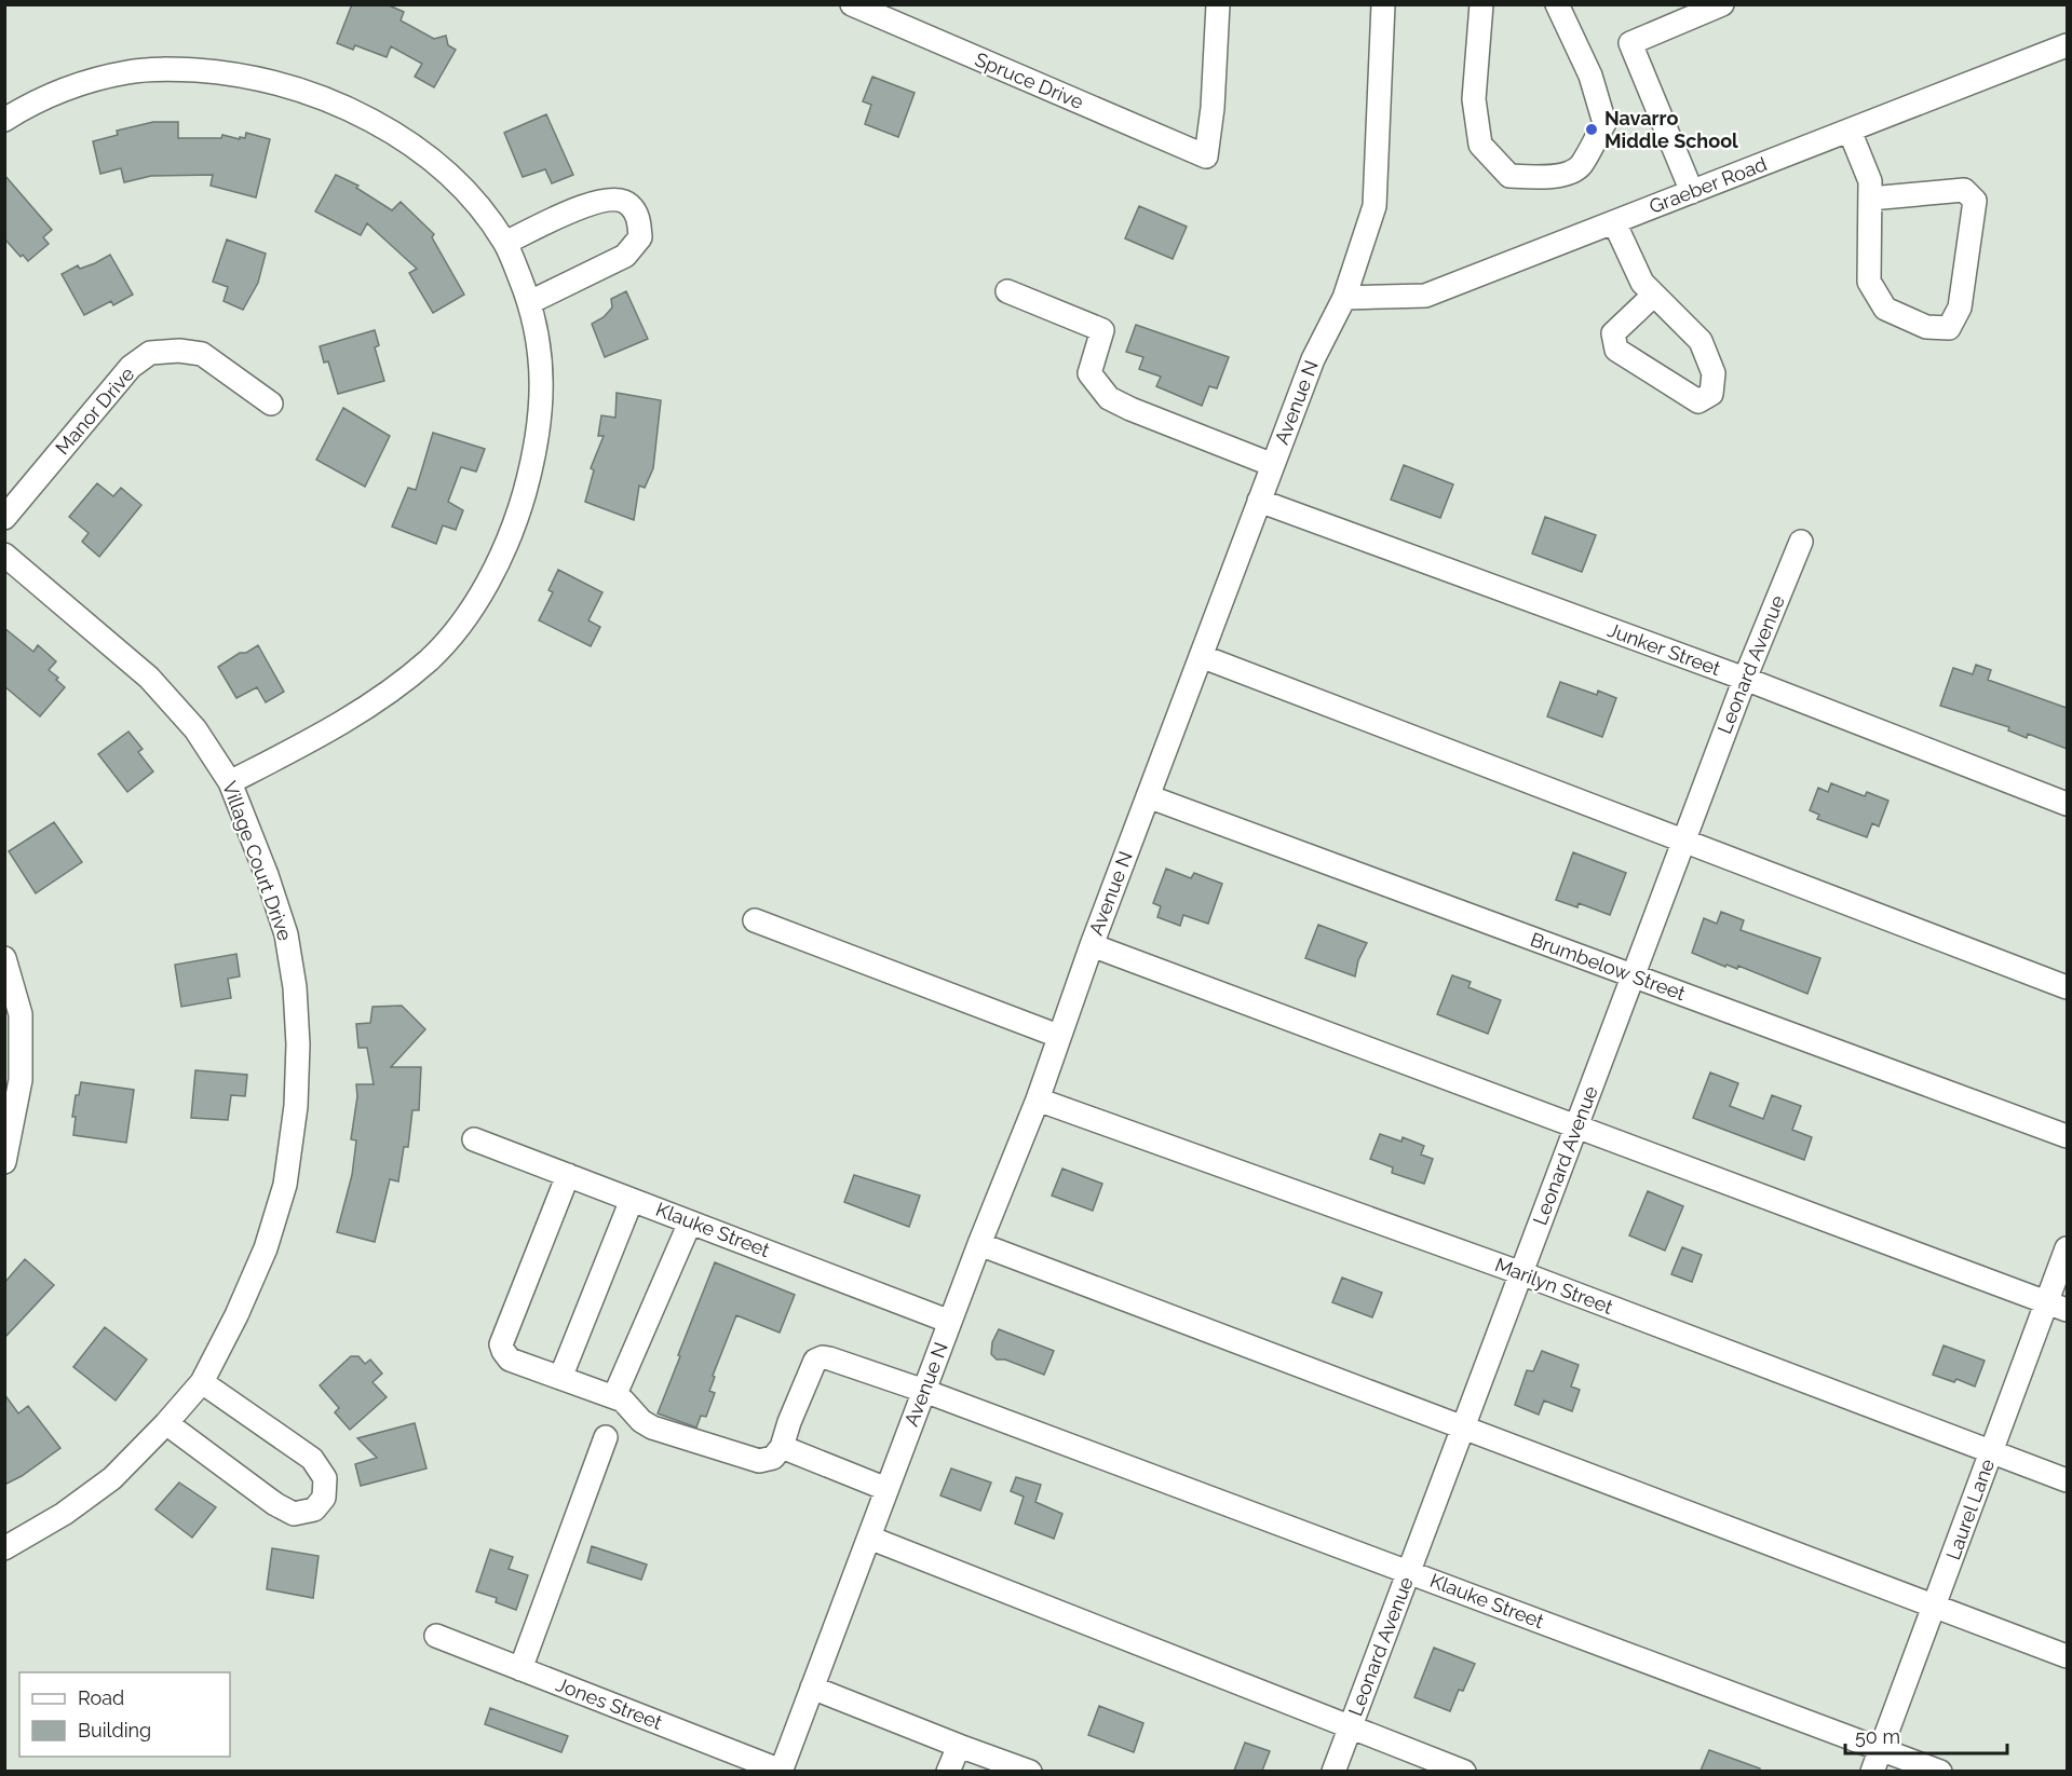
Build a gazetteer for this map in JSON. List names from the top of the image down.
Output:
{
  "streets": {
    "street": [
      "Spruce Drive",
      "Graeber Road",
      "Avenue N",
      "Manor Drive",
      "Junker Street",
      "Leonard Avenue",
      "Village Court Drive",
      "Brumbelow Street",
      "Klauke Street",
      "Marilyn Street",
      "Laurel Lane",
      "Jones Street"
    ]
  },
  "crossings": [
    ["Graeber Road", "Avenue N"],
    ["Avenue N", "Junker Street"],
    ["Avenue N", "Brumbelow Street"],
    ["Avenue N", "Klauke Street"],
    ["Avenue N", "Marilyn Street"],
    ["Avenue N", "Jones Street"],
    ["Junker Street", "Leonard Avenue"],
    ["Leonard Avenue", "Brumbelow Street"],
    ["Leonard Avenue", "Klauke Street"],
    ["Leonard Avenue", "Marilyn Street"],
    ["Klauke Street", "Laurel Lane"],
    ["Marilyn Street", "Laurel Lane"]
  ],
  "places": ["Navarro Middle School"],
  "legend": ["Road", "Building"],
  "scale_bar": "50 m"
}
